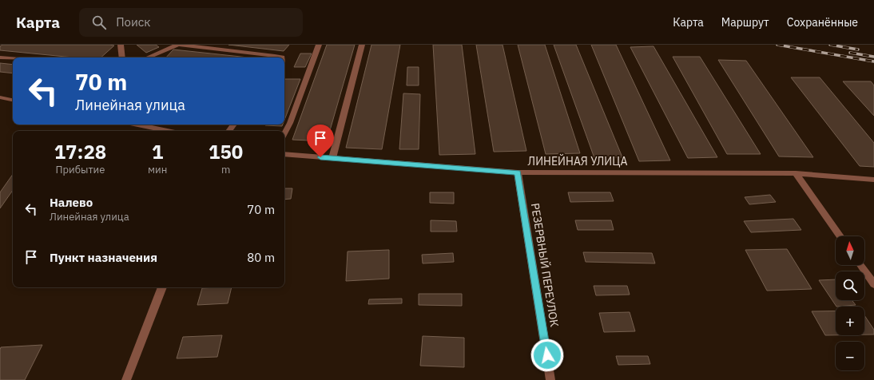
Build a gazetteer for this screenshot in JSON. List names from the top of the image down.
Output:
{
  "streets": {
    "street": ["ЛИНЕЙНАЯ УЛИЦА", "РЕЗЕРВНЫЙ ПЕРЕУЛОК"]
  },
  "crossings": [
    ["ЛИНЕЙНАЯ УЛИЦА", "РЕЗЕРВНЫЙ ПЕРЕУЛОК"]
  ],
  "north": "top",
  "page": {
    "header": "Карта",
    "search": "Поиск",
    "nav": ["Карта", "Маршрут", "Сохранённые"],
    "turn": ["70 m", "Линейная улица"],
    "eta": [
      "17:28",
      "Прибытие",
      "1",
      "мин",
      "150",
      "m"
    ],
    "list": [
      {
        "name": "Налево",
        "note": "Линейная улица",
        "value": "70 m"
      },
      {
        "name": "Пункт назначения",
        "value": "80 m"
      }
    ],
    "map_buttons": ["+", "−"]
  }
}
